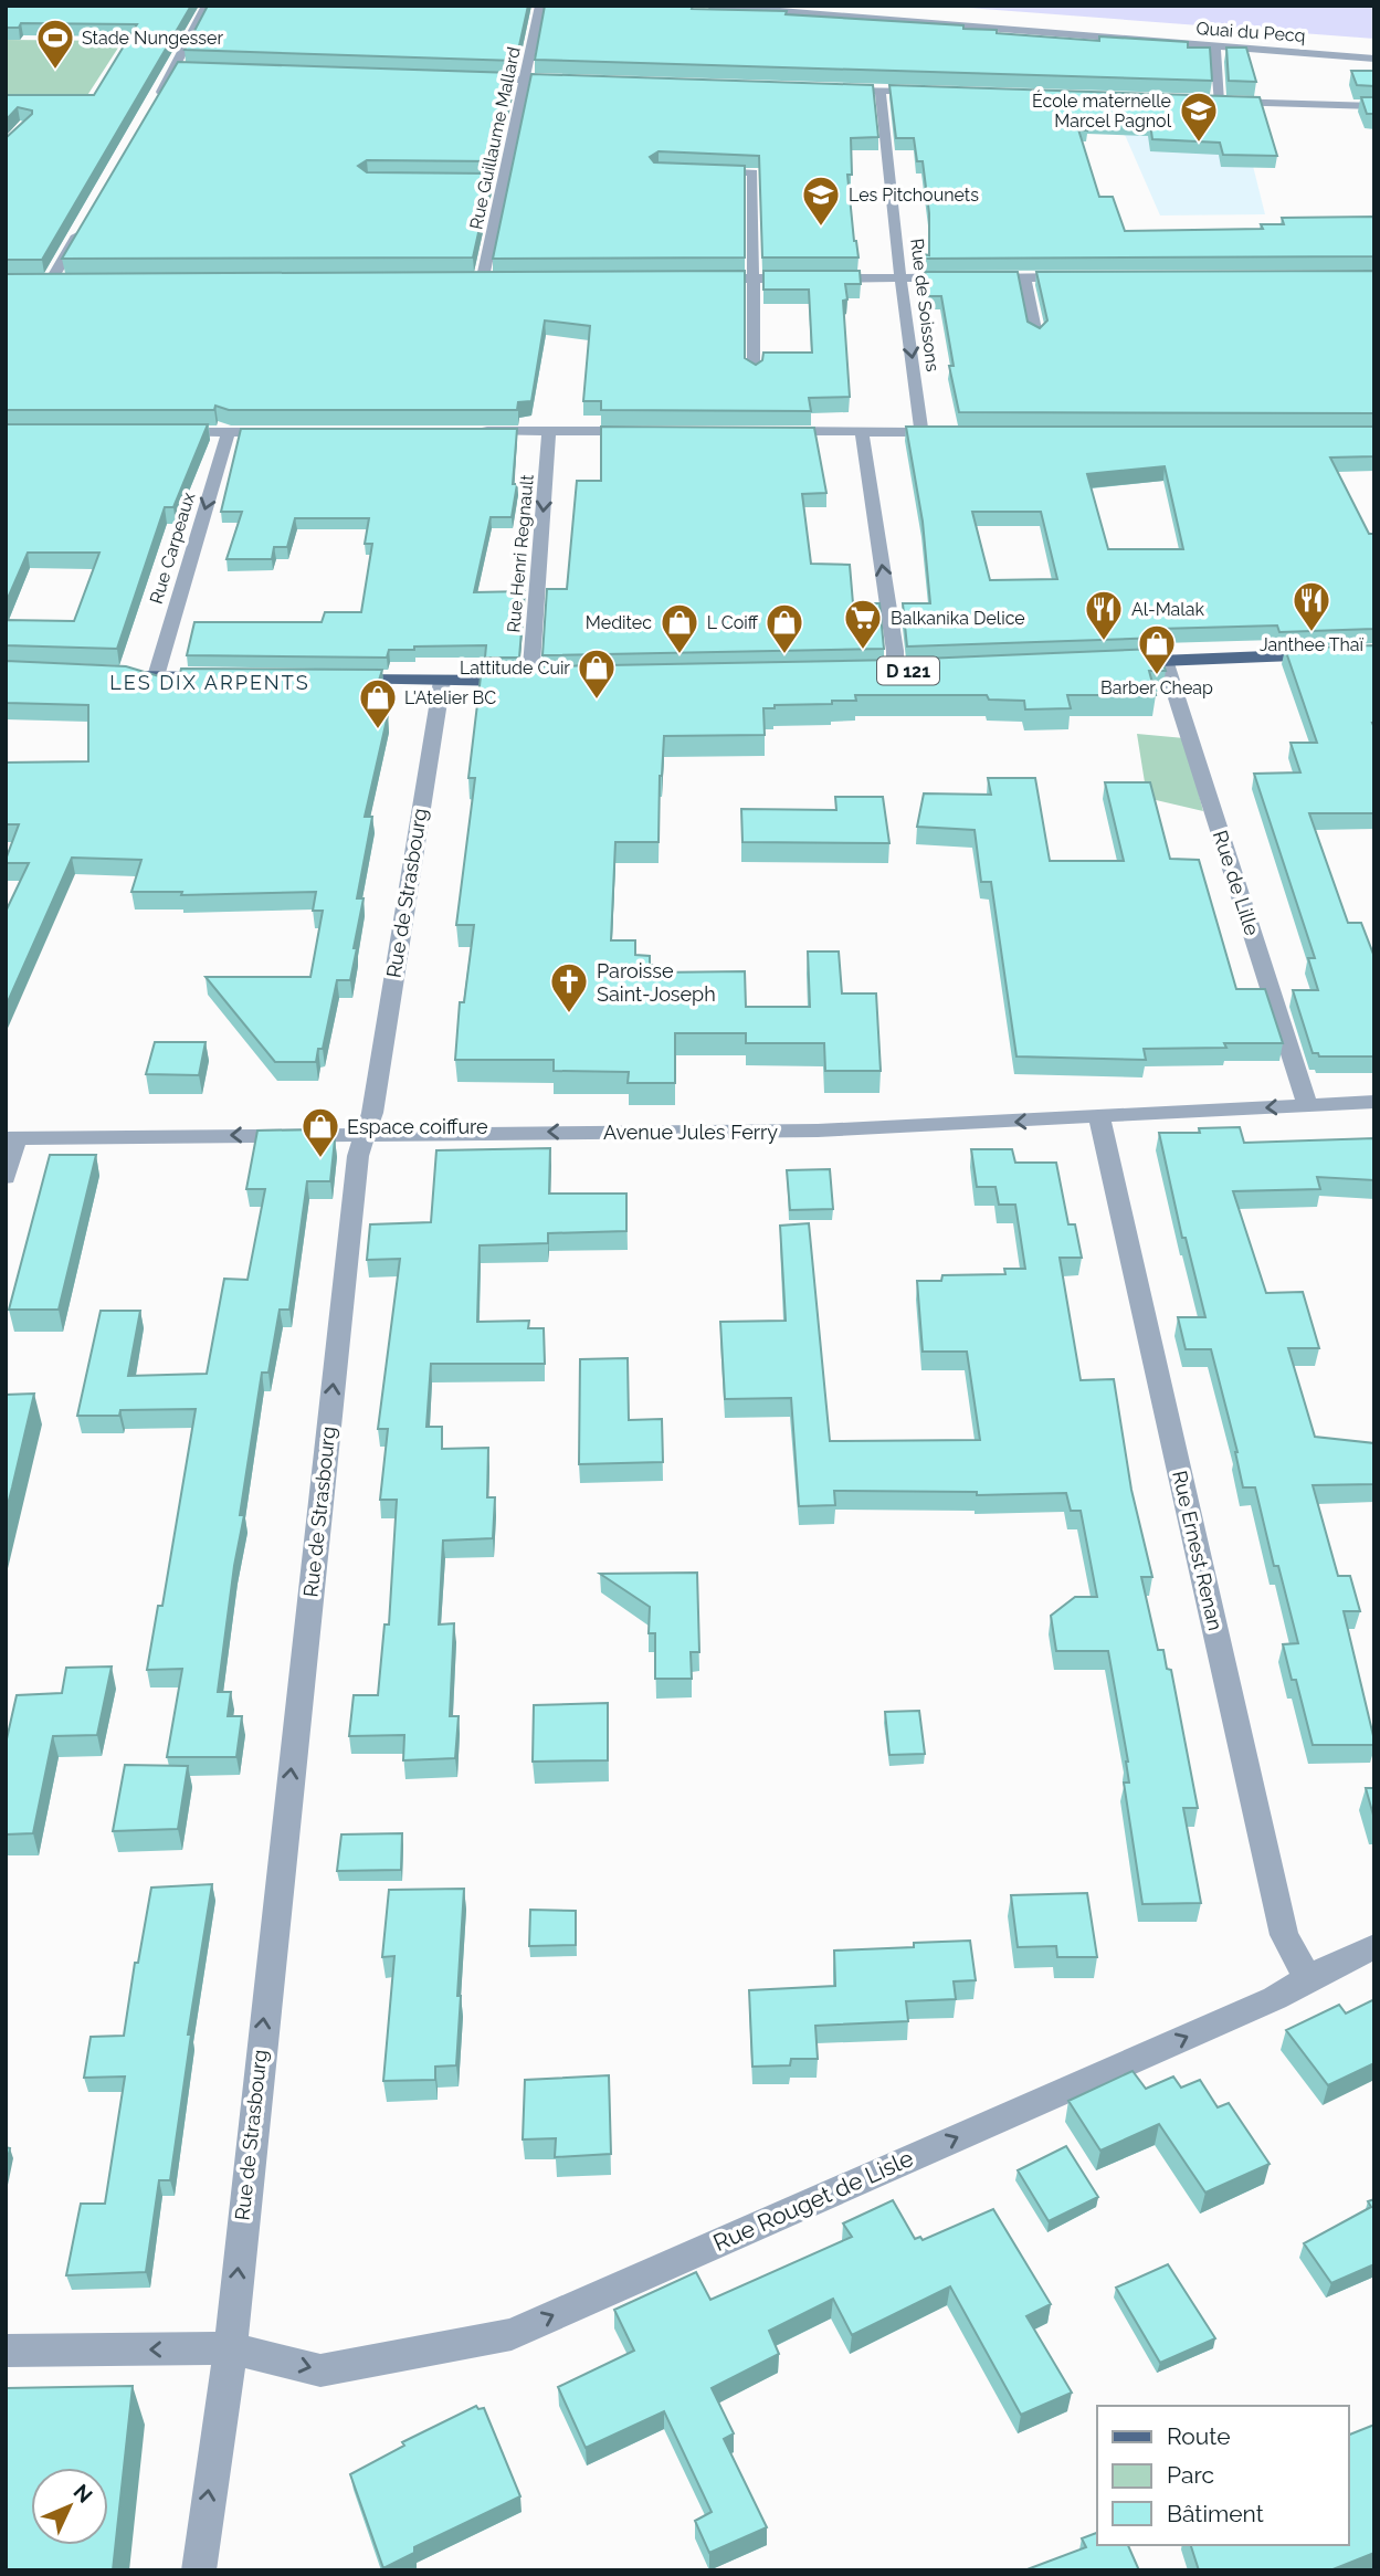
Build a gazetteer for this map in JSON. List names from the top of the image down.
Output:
{
  "streets": {
    "street": [
      "Quai du Pecq",
      "Rue Guillaume Mallard",
      "Rue de Soissons",
      "Rue Carpeaux",
      "Rue Henri Regnault",
      "Rue de Lille",
      "Rue de Strasbourg",
      "Avenue Jules Ferry",
      "Rue Ernest Renan",
      "Rue Rouget de Lisle"
    ]
  },
  "crossings": [
    ["Rue de Lille", "Avenue Jules Ferry"],
    ["Rue de Strasbourg", "Avenue Jules Ferry"],
    ["Rue de Strasbourg", "Rue Rouget de Lisle"],
    ["Avenue Jules Ferry", "Rue Ernest Renan"],
    ["Rue Ernest Renan", "Rue Rouget de Lisle"]
  ],
  "one_way": [
    "Rue Carpeaux",
    "Rue Henri Regnault",
    "Rue de Strasbourg",
    "Avenue Jules Ferry"
  ],
  "districts": ["LES DIX ARPENTS"],
  "places": {
    "sports": ["Stade Nungesser"],
    "school or university": ["École maternelle Marcel Pagnol", "Les Pitchounets"],
    "restaurant": ["Janthee Thaï", "Al-Malak"],
    "supermarket": ["Balkanika Delice"],
    "shop": [
      "Meditec",
      "L Coiff",
      "Barber Cheap",
      "Lattitude Cuir",
      "L'Atelier BC",
      "Espace coiffure"
    ],
    "church": ["Paroisse Saint-Joseph"]
  },
  "legend": ["Route", "Parc", "Bâtiment"],
  "north": "top right"
}
